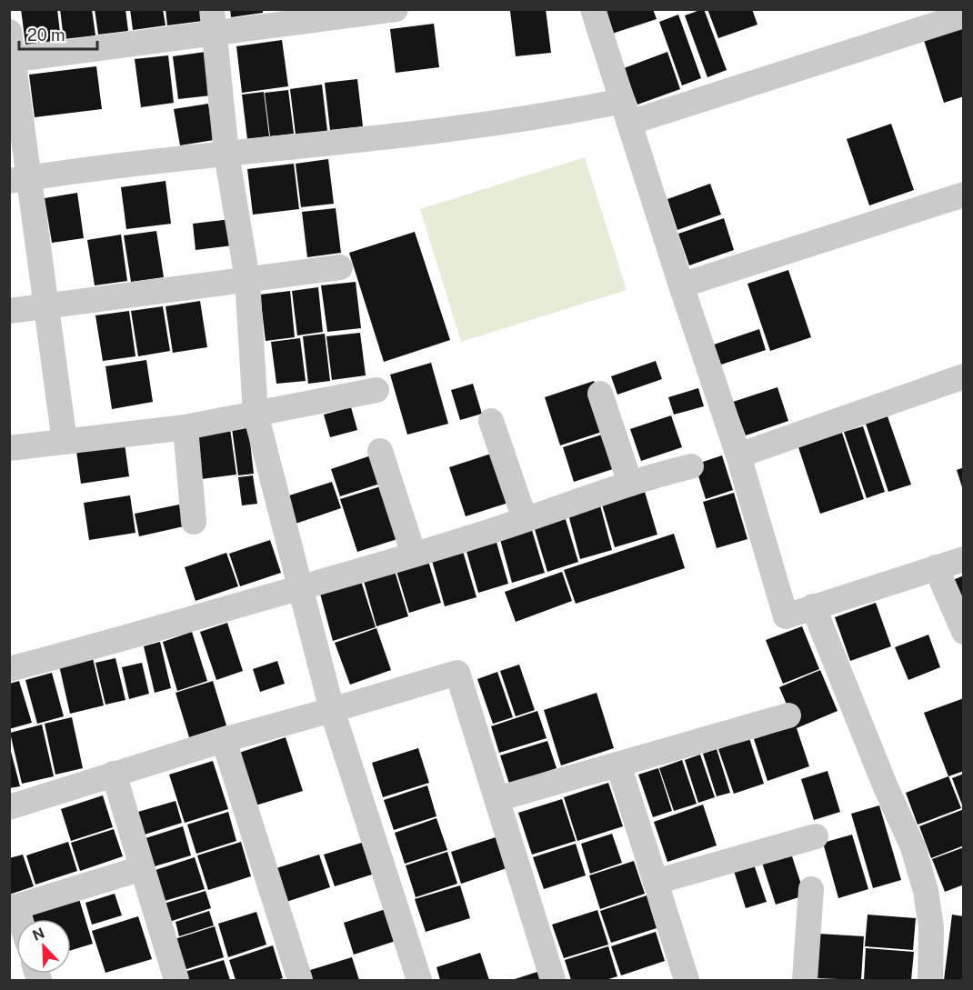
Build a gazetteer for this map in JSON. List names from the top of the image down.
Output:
{
  "scale_bar": "20 m",
  "north": "top left"
}
